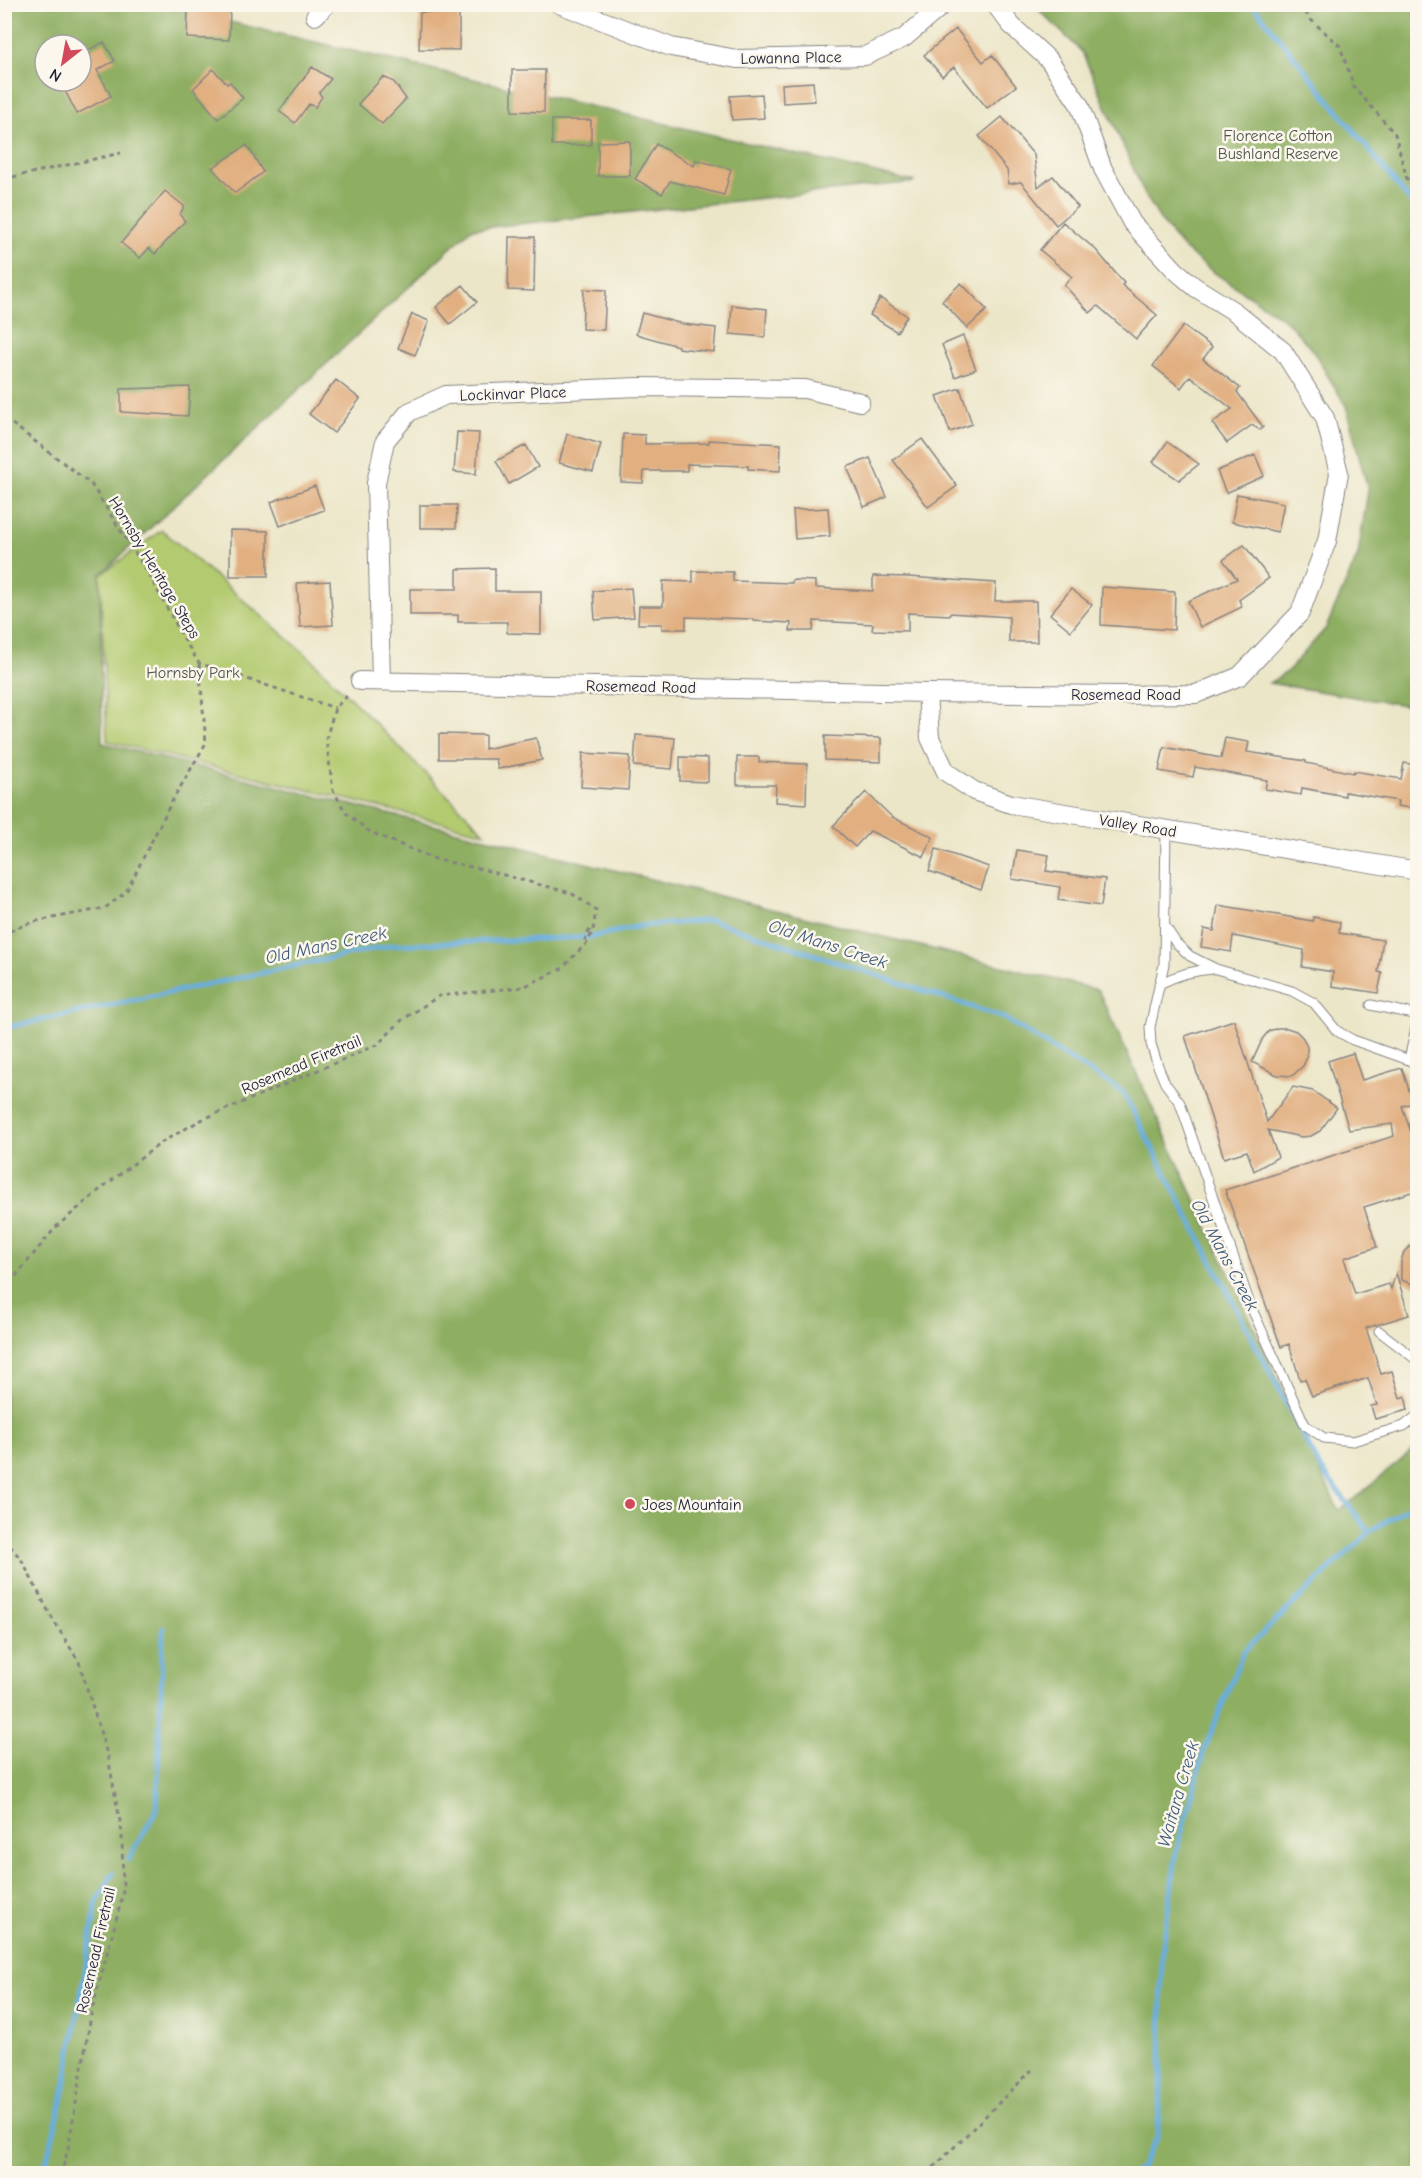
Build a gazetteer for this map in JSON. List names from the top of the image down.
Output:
{
  "streets": {
    "street": [
      "Lowanna Place",
      "Lockinvar Place",
      "Rosemead Road",
      "Valley Road"
    ],
    "path": ["Hornsby Heritage Steps", "Rosemead Firetrail"]
  },
  "crossings": [
    ["Lockinvar Place", "Rosemead Road"],
    ["Hornsby Heritage Steps", "Rosemead Firetrail"],
    ["Rosemead Road", "Valley Road"]
  ],
  "water": ["Old Mans Creek", "Waitara Creek"],
  "parks": ["Florence Cotton Bushland Reserve", "Hornsby Park"],
  "places": ["Joes Mountain"],
  "north": "bottom left"
}
